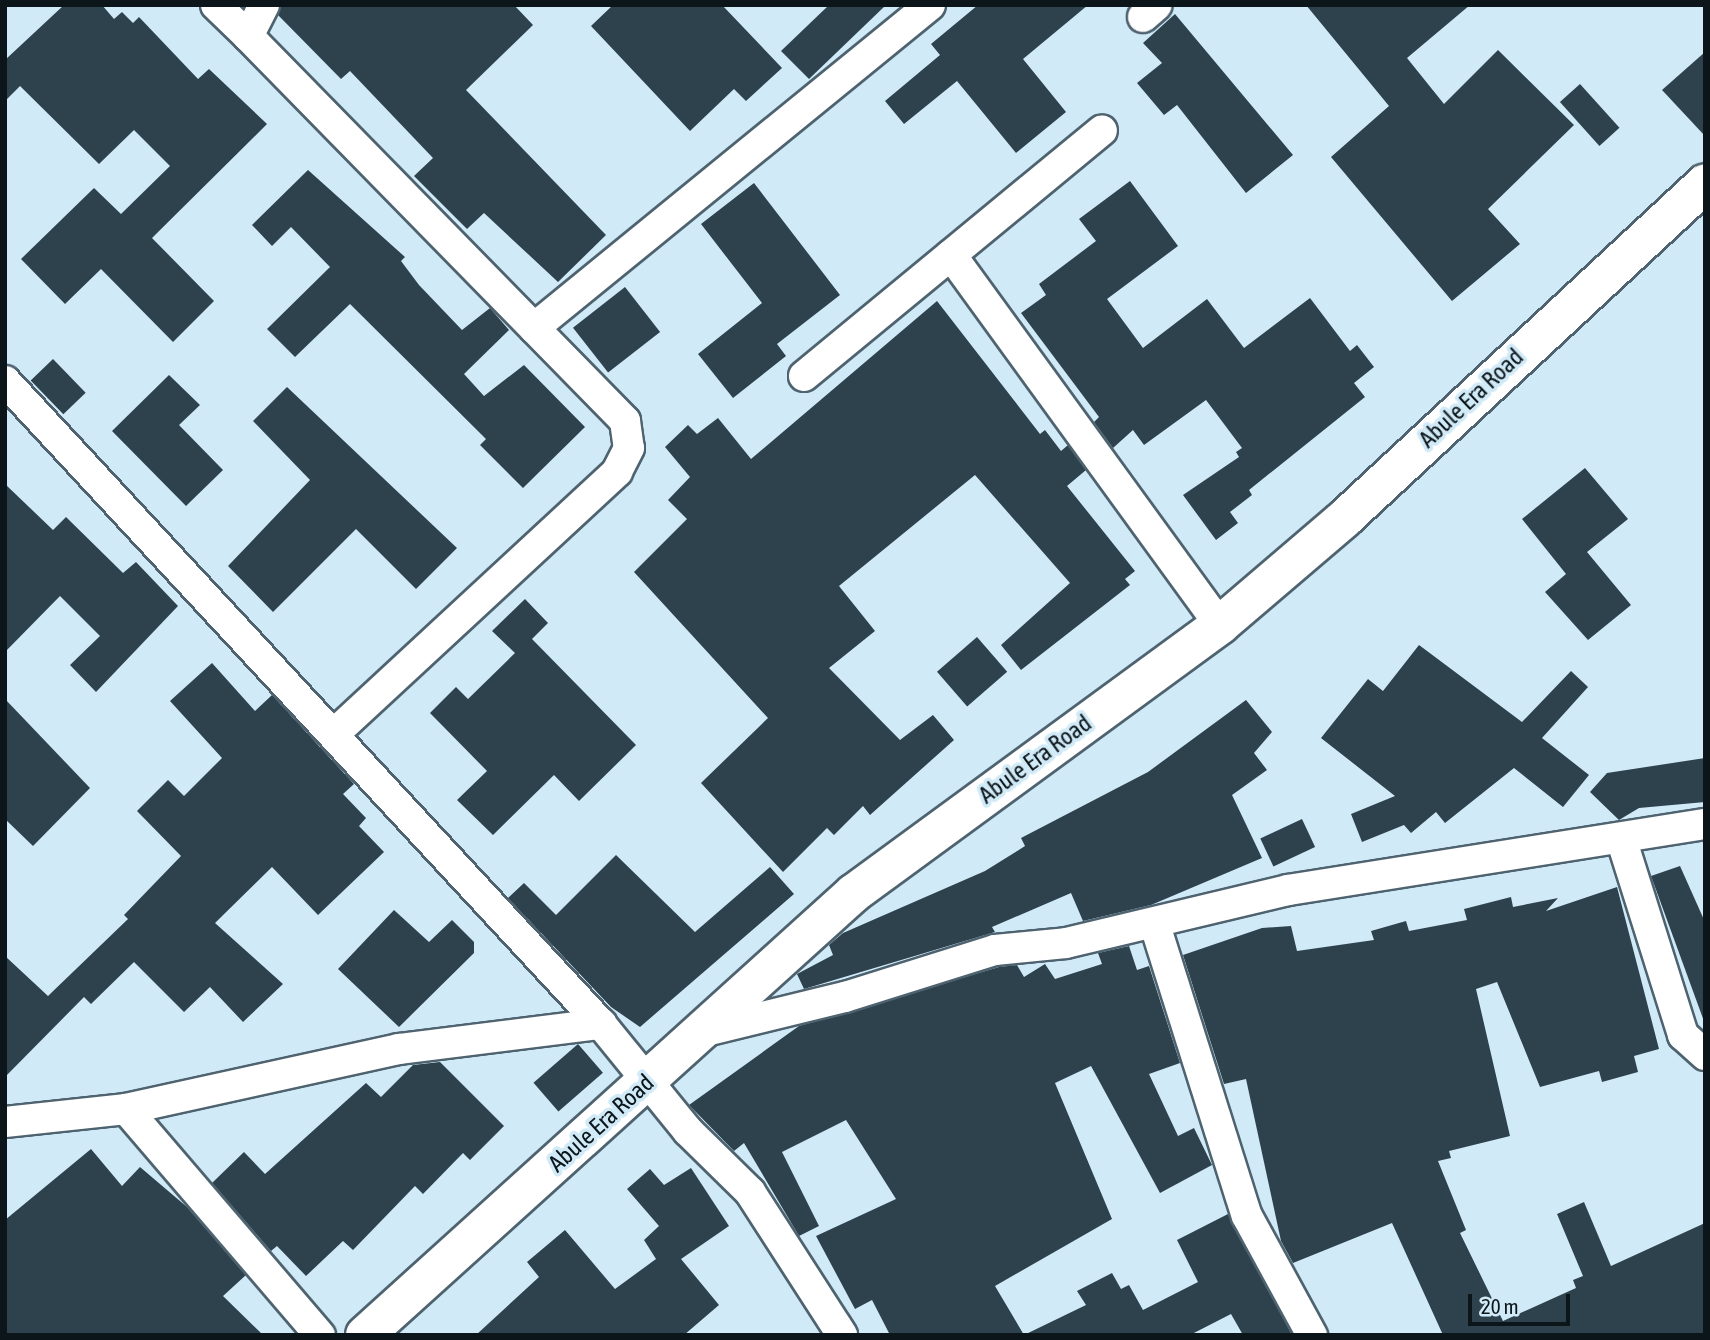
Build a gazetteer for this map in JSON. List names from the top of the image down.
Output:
{
  "streets": {
    "street": ["Abule Era Road"]
  },
  "scale_bar": "20 m"
}
